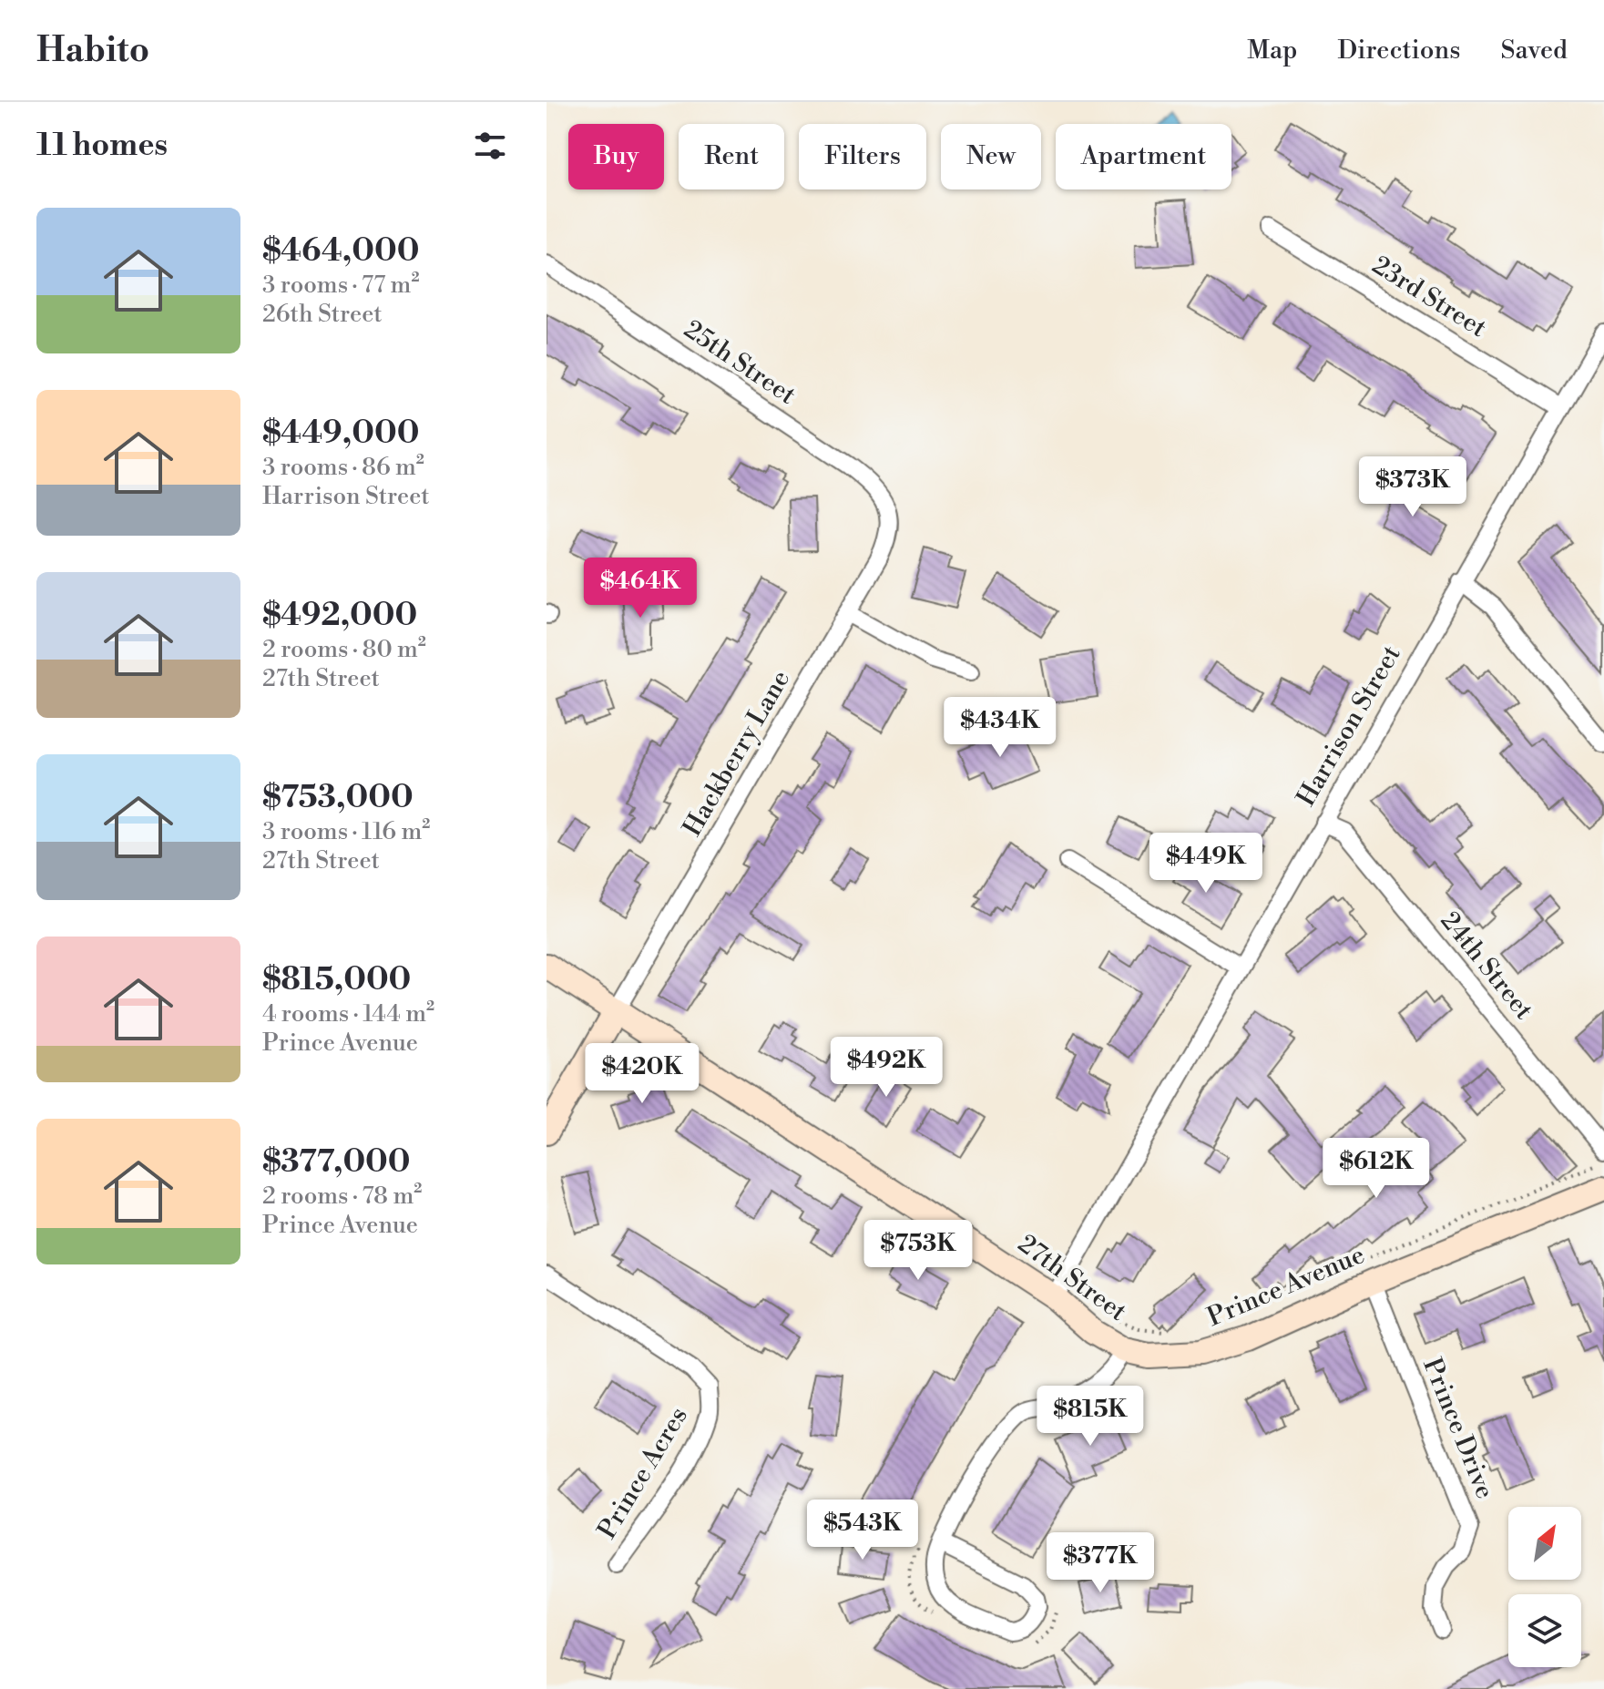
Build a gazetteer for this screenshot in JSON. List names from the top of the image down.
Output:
{
  "streets": {
    "street": [
      "23rd Street",
      "25th Street",
      "Harrison Street",
      "Hackberry Lane",
      "24th Street",
      "27th Street",
      "Prince Avenue",
      "Prince Drive",
      "Prince Acres"
    ]
  },
  "crossings": [
    ["23rd Street", "Harrison Street"],
    ["25th Street", "Hackberry Lane"],
    ["Harrison Street", "24th Street"],
    ["Harrison Street", "27th Street"],
    ["Hackberry Lane", "27th Street"],
    ["27th Street", "Prince Avenue"],
    ["Prince Avenue", "Prince Drive"]
  ],
  "north": "top right",
  "page": {
    "header": "Habito",
    "nav": ["Map", "Directions", "Saved"],
    "heading": "11 homes",
    "chip": [
      "Buy",
      "Rent",
      "Filters",
      "New",
      "Apartment"
    ],
    "list": [
      {
        "name": "$464,000",
        "note": "3 rooms · 77 m² · 26th Street"
      },
      {
        "name": "$449,000",
        "note": "3 rooms · 86 m² · Harrison Street"
      },
      {
        "name": "$492,000",
        "note": "2 rooms · 80 m² · 27th Street"
      },
      {
        "name": "$753,000",
        "note": "3 rooms · 116 m² · 27th Street"
      },
      {
        "name": "$815,000",
        "note": "4 rooms · 144 m² · Prince Avenue"
      },
      {
        "name": "$377,000",
        "note": "2 rooms · 78 m² · Prince Avenue"
      }
    ],
    "price": [
      "$373K",
      "$464K",
      "$434K",
      "$449K",
      "$492K",
      "$420K",
      "$612K",
      "$753K",
      "$815K",
      "$543K",
      "$377K"
    ]
  }
}
